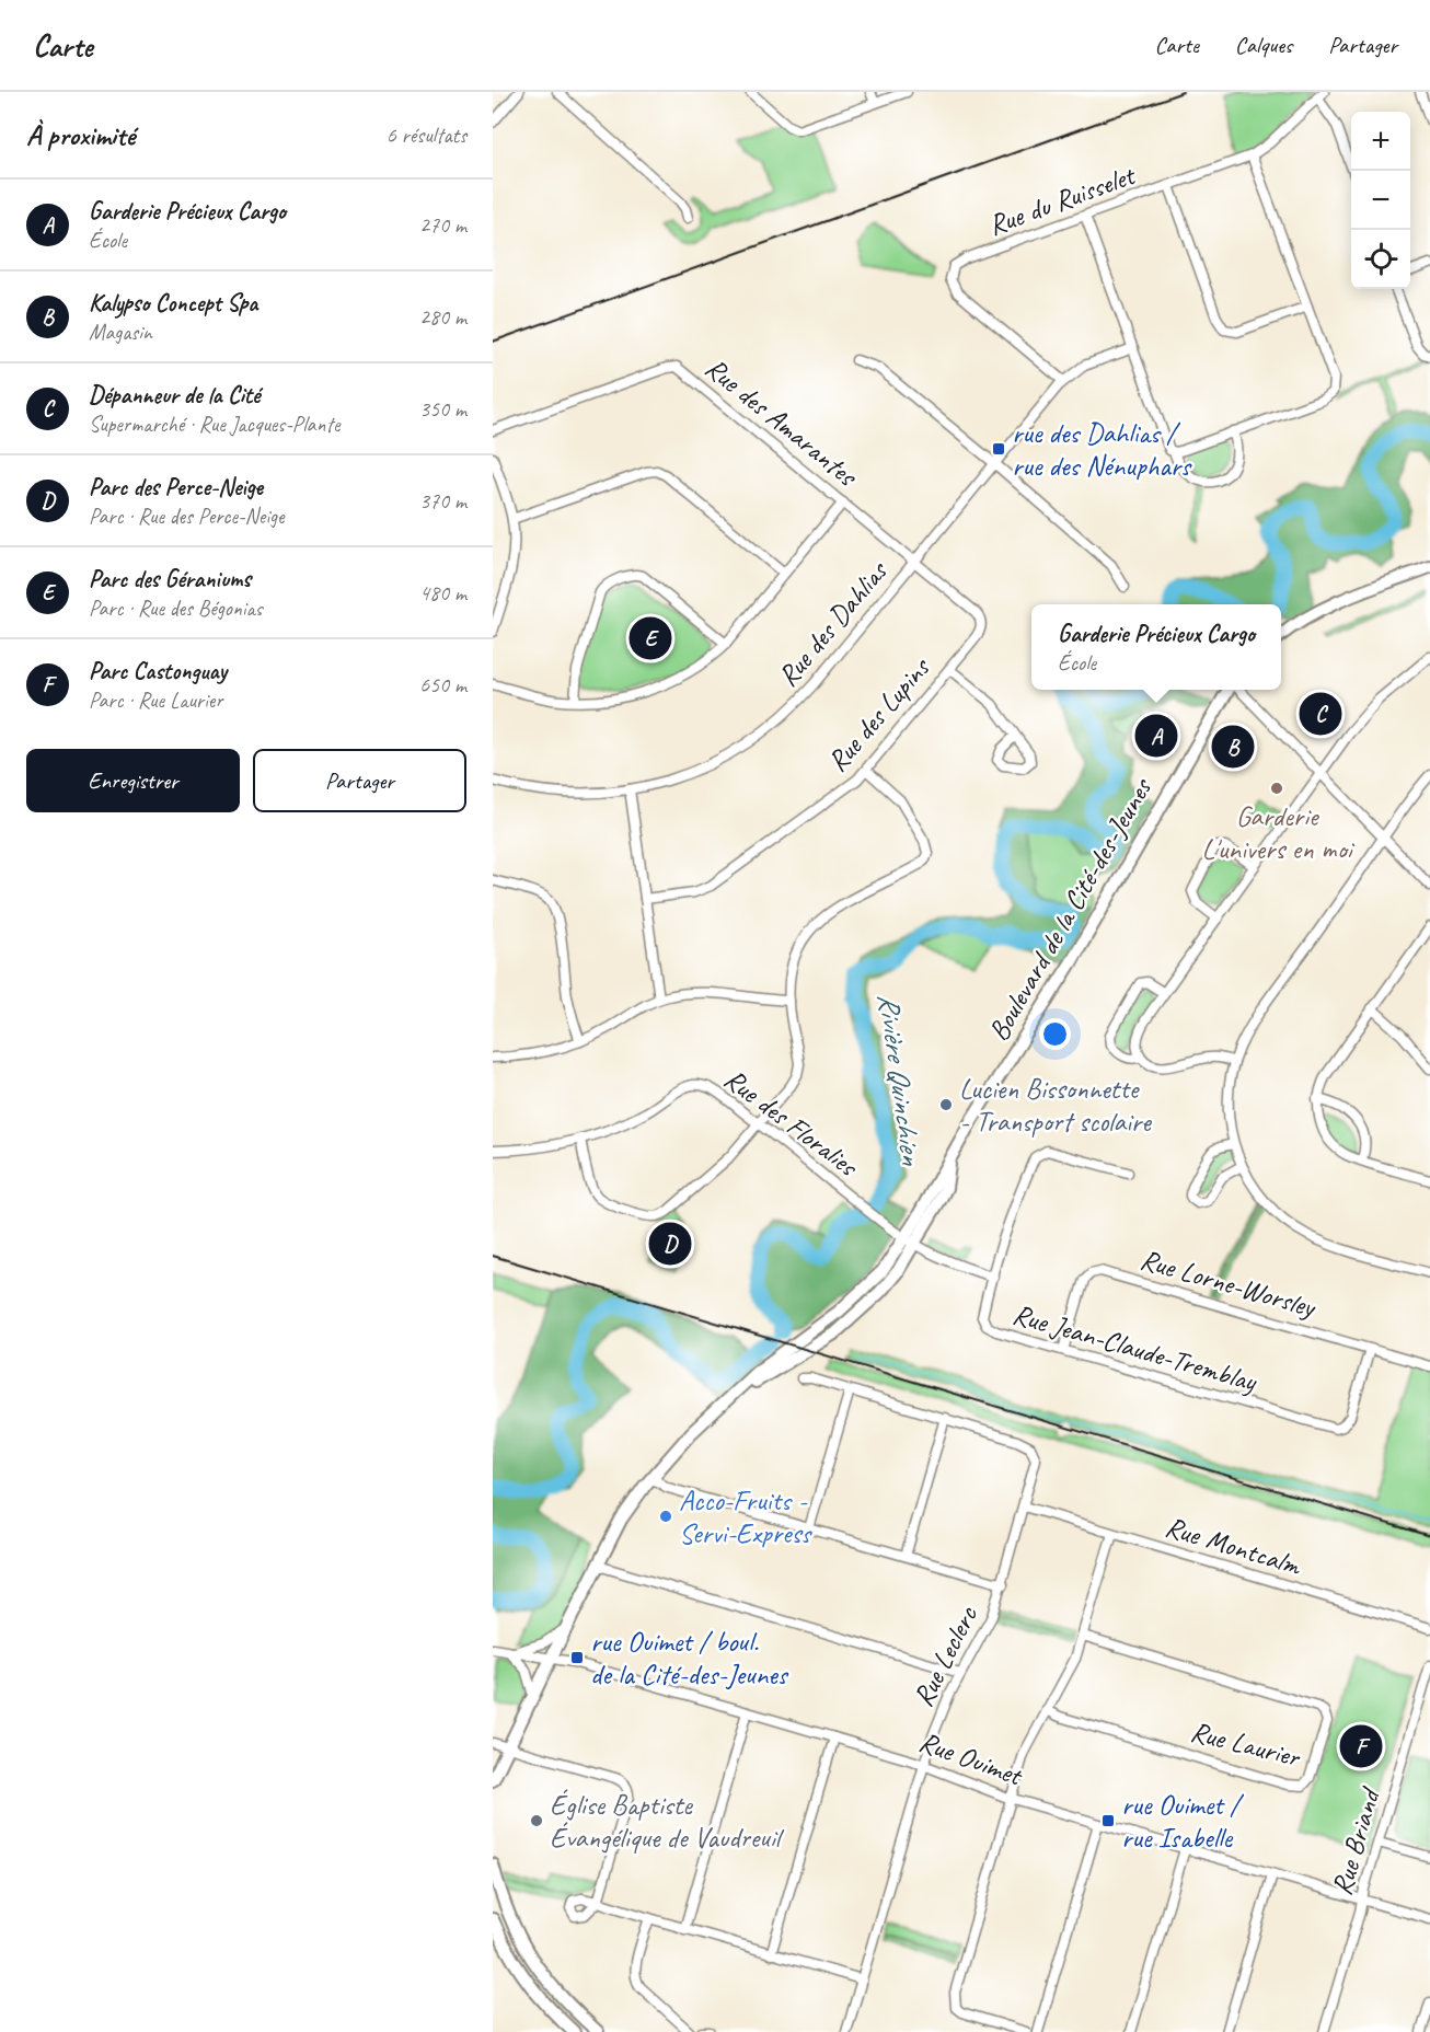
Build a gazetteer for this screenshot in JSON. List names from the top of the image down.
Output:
{
  "streets": {
    "main road": ["Boulevard de la Cité-des-Jeunes"],
    "street": [
      "Rue du Ruisselet",
      "Rue des Amarantes",
      "Rue des Dahlias",
      "Rue des Lupins",
      "Rue des Floralies",
      "Rue Lorne-Worsley",
      "Rue Jean-Claude-Tremblay",
      "Rue Montcalm",
      "Rue Leclerc",
      "Rue Laurier",
      "Rue Ouimet",
      "Rue Briand"
    ]
  },
  "crossings": [
    ["Rue du Ruisselet", "Rue des Dahlias"],
    ["Rue des Amarantes", "Rue des Dahlias"],
    ["Rue des Amarantes", "Rue des Lupins"],
    ["Rue des Dahlias", "Rue des Lupins"],
    ["Boulevard de la Cité-des-Jeunes", "Rue des Floralies"],
    ["Boulevard de la Cité-des-Jeunes", "Rue Ouimet"],
    ["Rue des Floralies", "Rue Jean-Claude-Tremblay"],
    ["Rue Lorne-Worsley", "Rue Jean-Claude-Tremblay"],
    ["Rue Montcalm", "Rue Leclerc"],
    ["Rue Leclerc", "Rue Ouimet"],
    ["Rue Ouimet", "Rue Briand"]
  ],
  "water": ["Rivière Quinchien"],
  "places": {
    "transit": ["rue des Dahlias / rue des Nénuphars", "rue Ouimet / boul. de la Cité-des-Jeunes", "rue Ouimet / rue Isabelle"],
    "other": [
      "Garderie L'univers en moi",
      "Lucien Bissonnette - Transport scolaire",
      "Acco-Fruits - Servi-Express",
      "Église Baptiste Évangélique de Vaudreuil"
    ]
  },
  "page": {
    "header": "Carte",
    "nav": ["Carte", "Calques", "Partager"],
    "heading": ["À proximité", "6 résultats"],
    "map_buttons": ["+", "−"],
    "list": [
      {
        "mark": "A",
        "name": "Garderie Précieux Cargo",
        "note": "École",
        "value": "270 m"
      },
      {
        "mark": "B",
        "name": "Kalypso Concept Spa",
        "note": "Magasin",
        "value": "280 m"
      },
      {
        "mark": "C",
        "name": "Dépanneur de la Cité",
        "note": "Supermarché · Rue Jacques-Plante",
        "value": "350 m"
      },
      {
        "mark": "D",
        "name": "Parc des Perce-Neige",
        "note": "Parc · Rue des Perce-Neige",
        "value": "370 m"
      },
      {
        "mark": "E",
        "name": "Parc des Géraniums",
        "note": "Parc · Rue des Bégonias",
        "value": "480 m"
      },
      {
        "mark": "F",
        "name": "Parc Castonguay",
        "note": "Parc · Rue Laurier",
        "value": "650 m"
      }
    ],
    "popup": ["Garderie Précieux Cargo", "École"],
    "pins": [
      "E",
      "C",
      "A",
      "B",
      "D",
      "F"
    ],
    "buttons": ["Enregistrer", "Partager"]
  }
}
